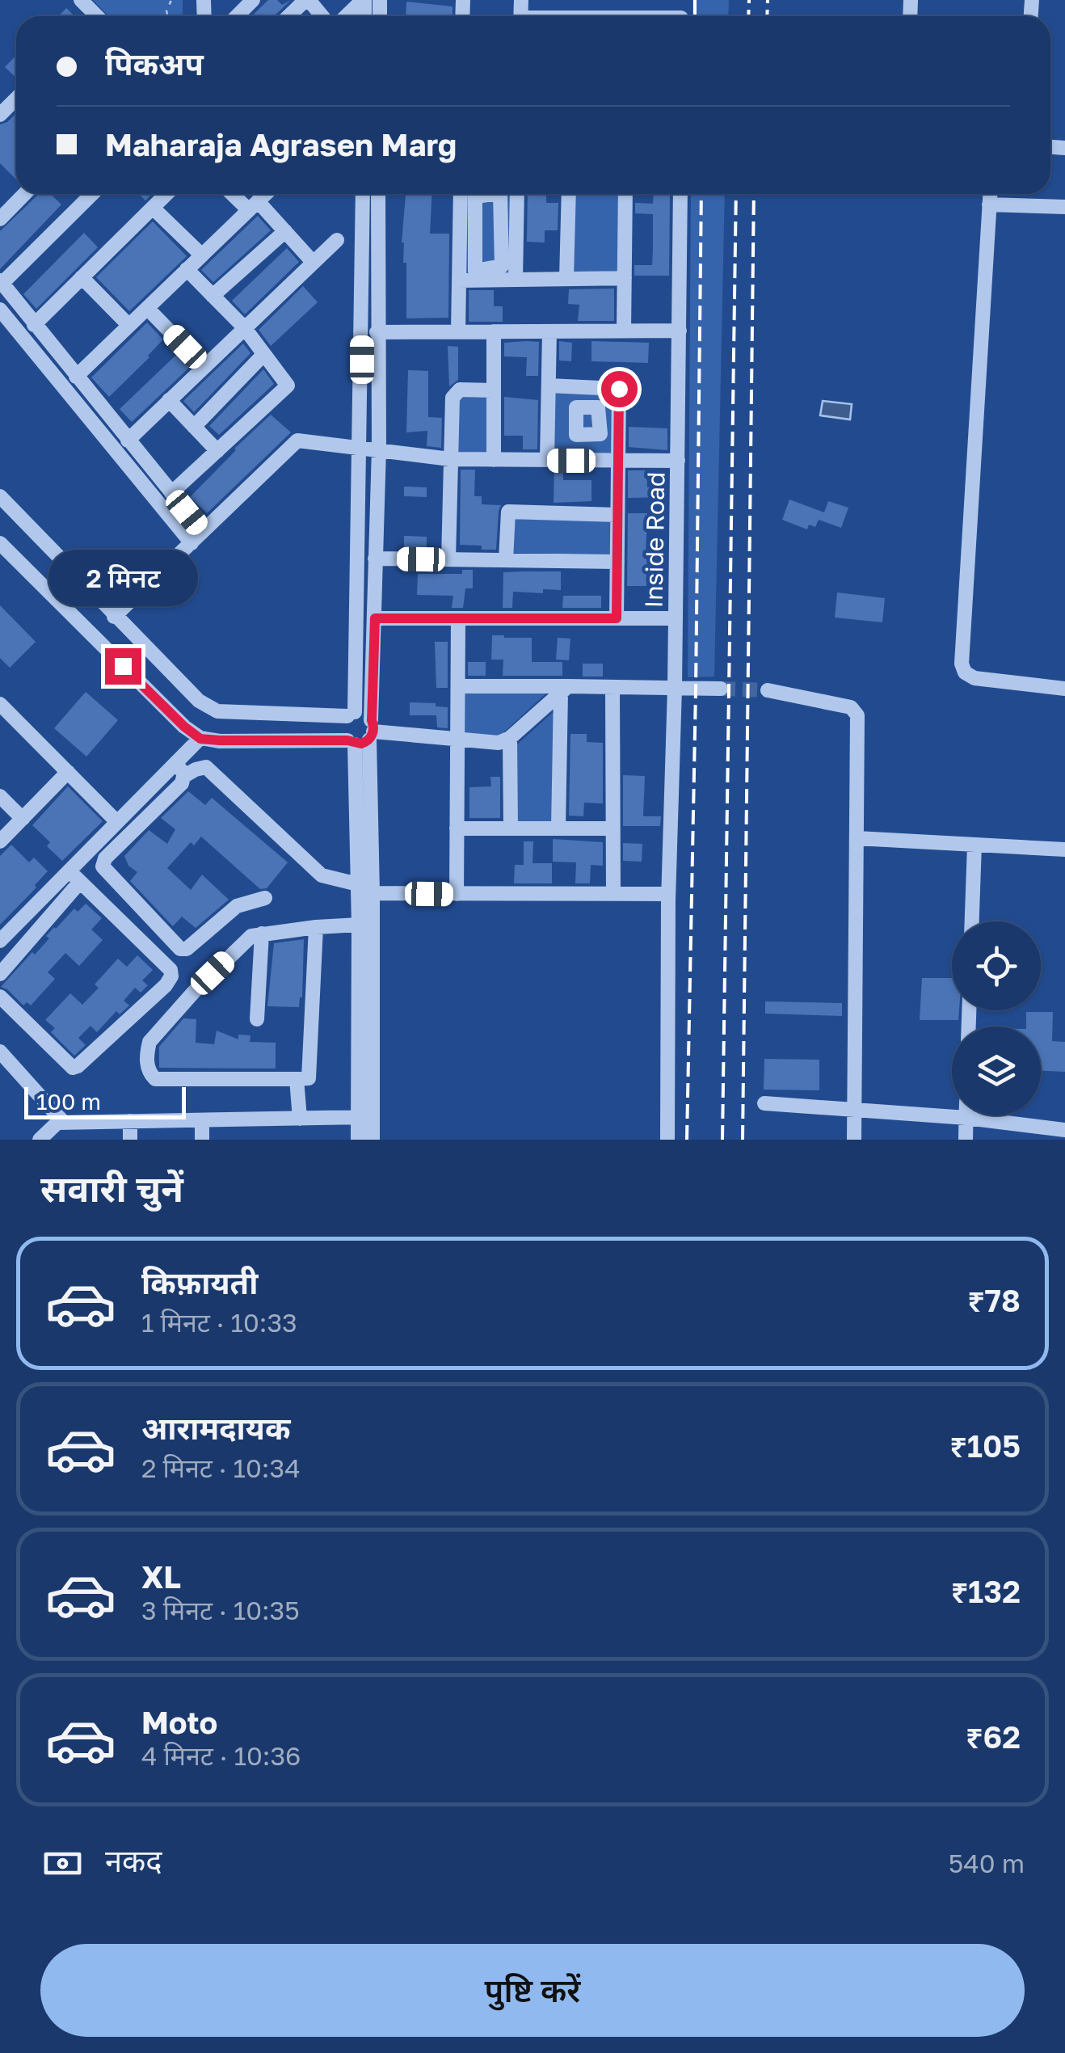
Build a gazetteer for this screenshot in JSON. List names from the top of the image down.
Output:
{
  "streets": {
    "street": ["Inside Road"]
  },
  "scale_bar": "100 m",
  "page": {
    "banner": ["पिकअप", "Maharaja Agrasen Marg"],
    "bubble": "2 मिनट",
    "scale": "100 m",
    "heading": "सवारी चुनें",
    "list": [
      {
        "name": "किफ़ायती",
        "note": "1 मिनट · 10:33",
        "value": "₹78"
      },
      {
        "name": "आरामदायक",
        "note": "2 मिनट · 10:34",
        "value": "₹105"
      },
      {
        "name": "XL",
        "note": "3 मिनट · 10:35",
        "value": "₹132"
      },
      {
        "name": "Moto",
        "note": "4 मिनट · 10:36",
        "value": "₹62"
      }
    ],
    "pay": ["नकद", "540 m"],
    "buttons": "पुष्टि करें"
  }
}
